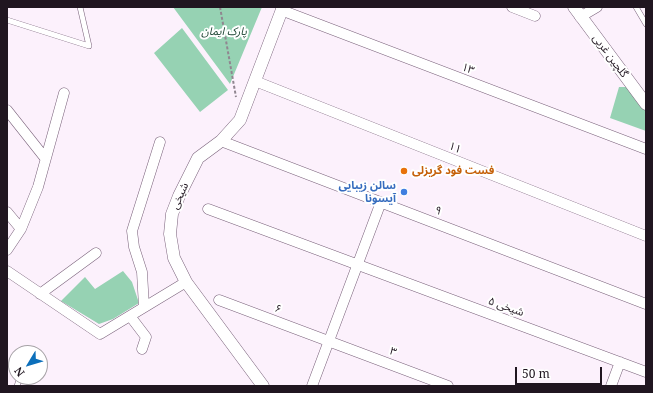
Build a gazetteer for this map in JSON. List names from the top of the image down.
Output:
{
  "streets": {
    "street": [
      "گلچین غربی",
      "۱۳",
      "۱۱",
      "شیخی",
      "۹",
      "شیخی ۵",
      "۶",
      "۳"
    ]
  },
  "crossings": [
    ["۱۳", "شیخی"],
    ["۱۱", "شیخی"],
    ["شیخی", "۹"],
    ["۶", "۳"]
  ],
  "parks": ["پارک ایمان"],
  "places": ["فست فود گریزلی", "سالن زیبایی آیسونا"],
  "scale_bar": "50 m",
  "north": "bottom left"
}
